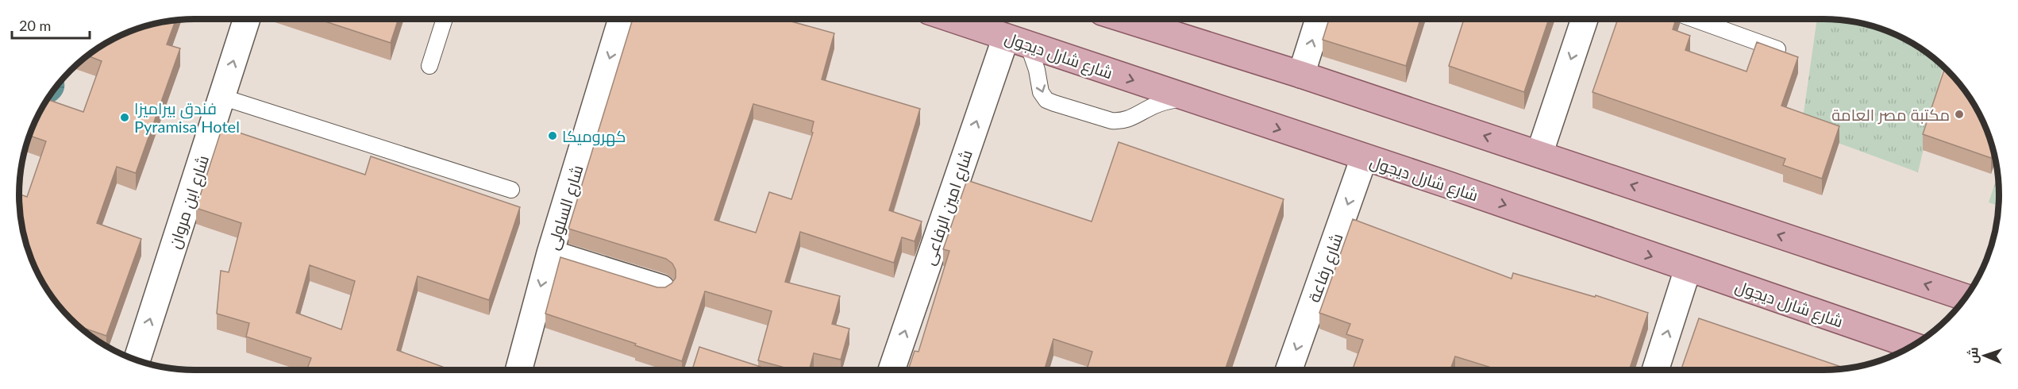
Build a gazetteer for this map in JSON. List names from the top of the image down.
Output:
{
  "streets": {
    "main road": ["شارع شارل ديجول"],
    "street": [
      "شارع ابن مروان",
      "شارع السلولى",
      "شارع امين الرفاعى",
      "شارع رفاعة"
    ]
  },
  "crossings": [
    ["شارع شارل ديجول", "شارع امين الرفاعى"],
    ["شارع شارل ديجول", "شارع رفاعة"]
  ],
  "one_way": [
    "شارع ابن مروان",
    "شارع السلولى",
    "شارع امين الرفاعى",
    "شارع رفاعة"
  ],
  "places": ["مكتبة مصر العامة", "فندق بيراميزا Pyramisa Hotel", "كهروميكا"],
  "scale_bar": "20 m",
  "north": "left"
}
